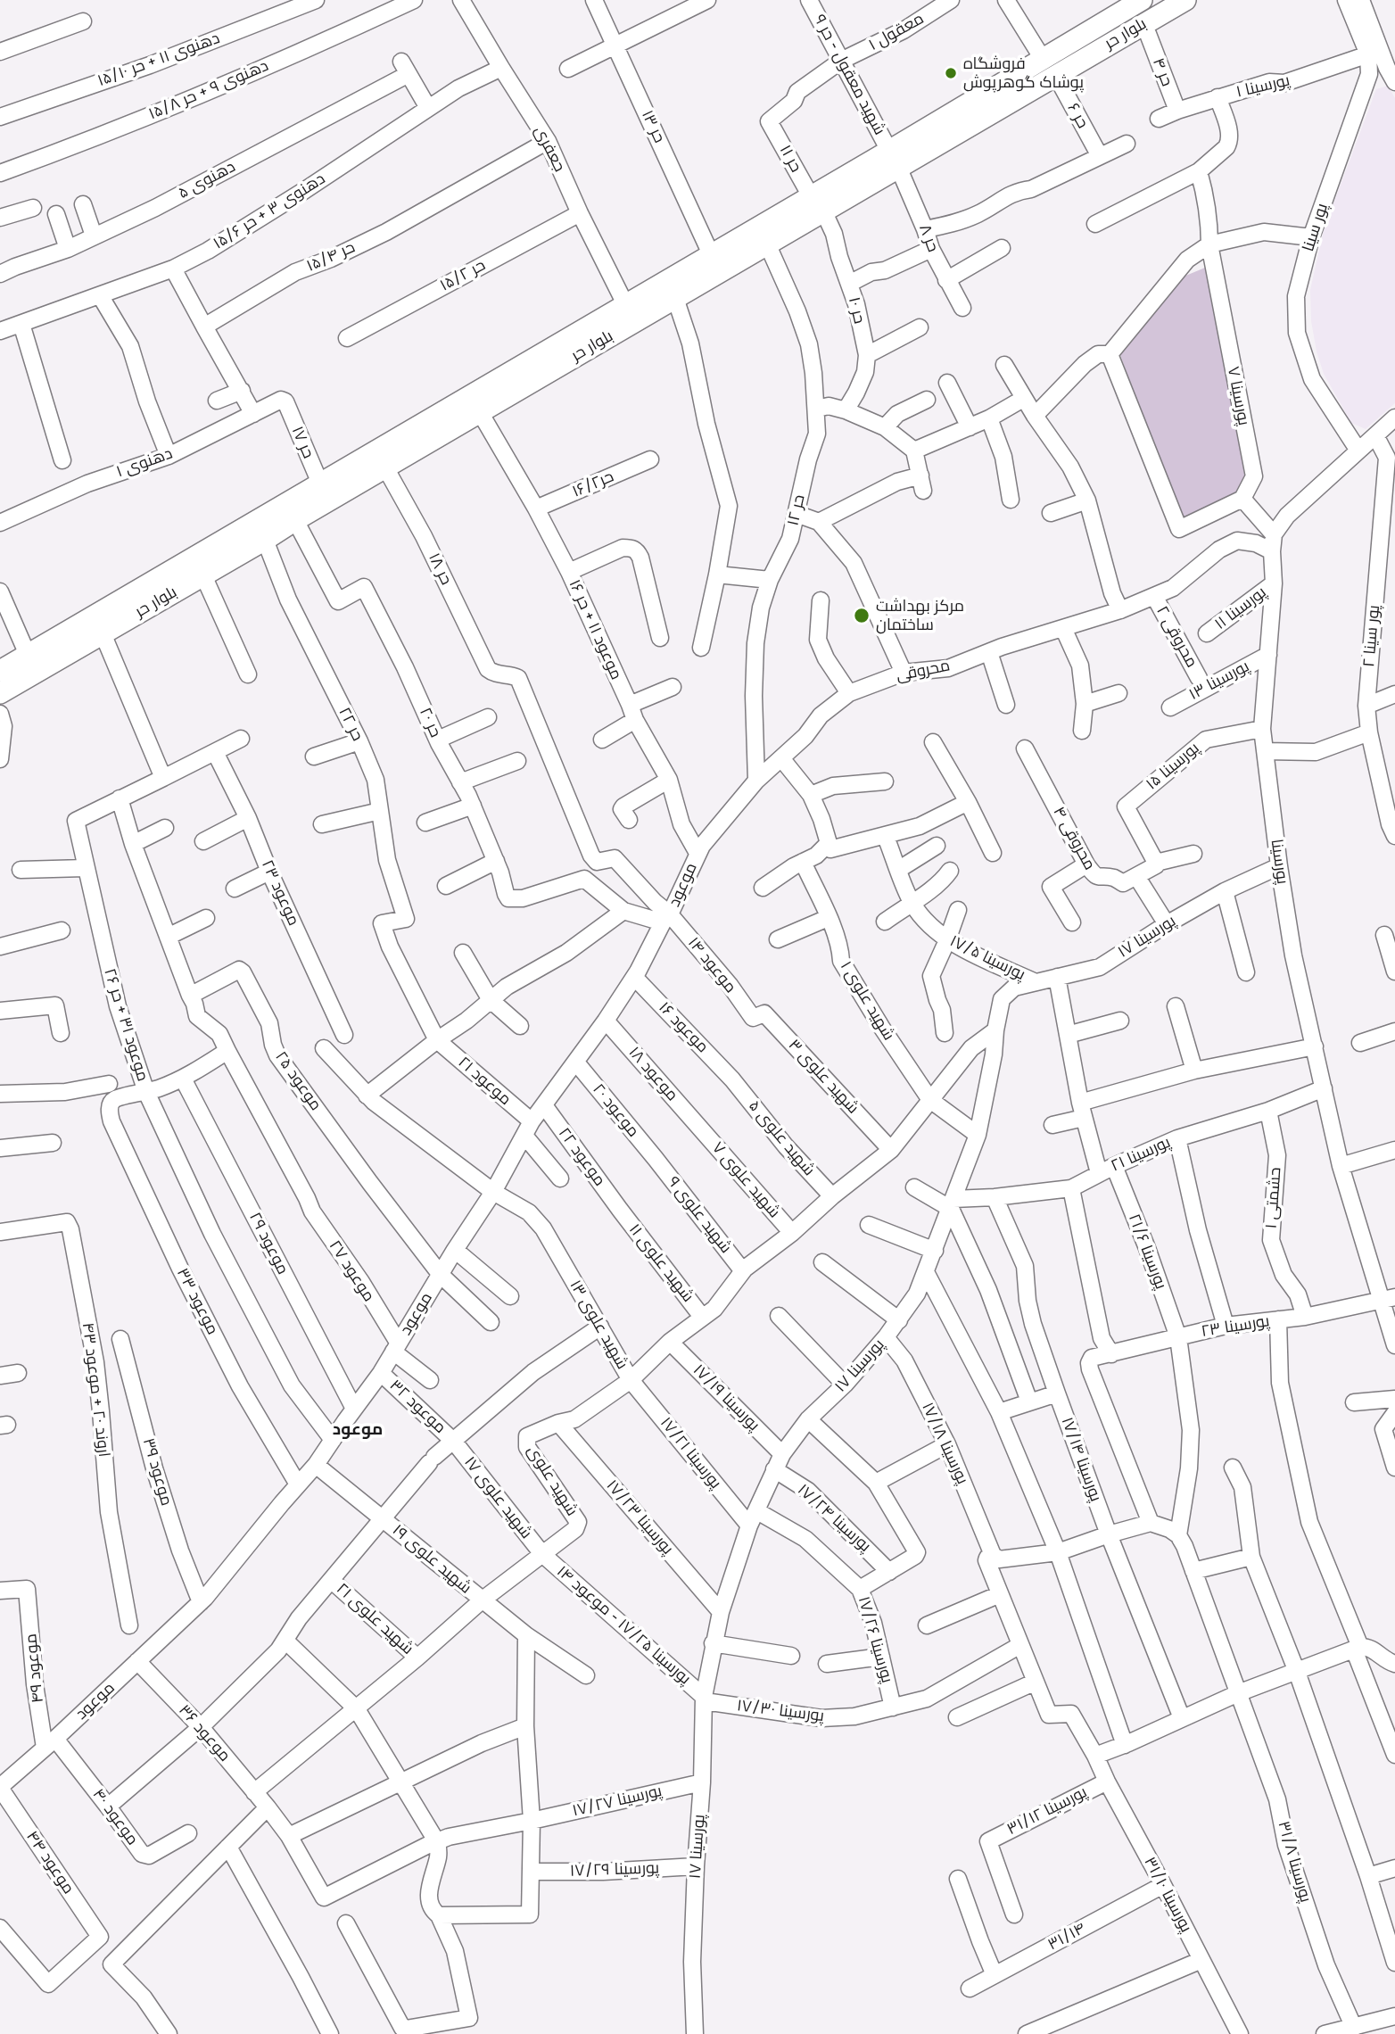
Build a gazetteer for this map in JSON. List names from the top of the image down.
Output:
{
  "streets": {
    "main road": ["بلوار حر"],
    "street": [
      "معقول ۱",
      "دهنوی ۱۱ + حر ۱۵/۱۰",
      "حر ۴",
      "شهید معقول - حر ۹",
      "پورسینا ۱",
      "دهنوی ۹ + حر ۱۵/۸",
      "حر ۶",
      "حر ۱۳",
      "جعفری",
      "حر ۱۱",
      "دهنوی ۵",
      "دهنوی ۳ + حر ۱۵/۶",
      "پور سینا",
      "حر ۸",
      "حر ۱۵/۴",
      "حر ۱۵/۲",
      "حر ۱۰",
      "پورسینا ۷",
      "حر ۱۷",
      "دهنوی ۱",
      "حر۱۶/۲",
      "حر ۱۲",
      "حر ۱۸",
      "پورسینا ۱۱",
      "موعود ۱۱ + حر ۱۶",
      "پور سینا ۲",
      "محروقی ۲",
      "محروقی",
      "پورسینا ۱۳",
      "حر ۲۰",
      "حر ۲۲",
      "پورسینا ۱۵",
      "محروقی ۴",
      "پورسینا",
      "موعود",
      "موعود ۲۳",
      "پورسینا ۱۷",
      "پورسینا ۱۷/۵",
      "موعود ۱۴",
      "شهید علوی ۱",
      "موعود ۳۱ + حر ۲۶",
      "موعود ۱۶",
      "موعود ۱۸",
      "شهید علوی ۳",
      "موعود ۲۵",
      "موعود ۲۱",
      "موعود ۲۰",
      "شهید علوی ۵",
      "پورسینا ۲۱",
      "موعود ۲۲",
      "شهید علوی ۷",
      "حشمتی ۱",
      "شهید علوی ۹",
      "موعود ۲۹",
      "پورسینا ۲۱/۶",
      "شهید علوی ۱۱",
      "موعود ۲۷",
      "موعود ۳۳",
      "شهید علوی ۱۳",
      "پورسینا ۲۳",
      "اروند ۲۰ + موعود ۴۳",
      "پورسینا ۱۷/۱۹",
      "موعود ۳۲",
      "پورسینا ۱۷/۱۸",
      "پورسینا ۱۷/۲۱",
      "پورسینا ۱۷/۱۴",
      "موعود ۳۹",
      "شهید علوی",
      "شهید علوی ۱۷",
      "پورسینا ۱۷/۲۳",
      "پورسینا ۱۷/۲۴",
      "شهید علوی ۱۹",
      "شهید علوی ۲۱",
      "پورسینا ۱۷/۲۵ - موعود ۱۴",
      "پورسینا ۱۷/۲۶",
      "موعود ۴۹",
      "پورسینا ۱۷/۳۰",
      "موعود ۳۶",
      "پورسینا ۱۷/۲۷",
      "پورسینا ۳۱/۱۲",
      "موعود ۴۰",
      "پورسینا ۳۱/۸",
      "موعود ۴۴",
      "پورسینا ۱۷/۲۹",
      "پورسینا ۳۱/۱۰",
      "۳۱/۱۴"
    ]
  },
  "crossings": [
    ["معقول ۱", "شهید معقول - حر ۹"],
    ["معقول ۱", "حر ۱۱"],
    ["بلوار حر", "شهید معقول - حر ۹"],
    ["بلوار حر", "حر ۶"],
    ["بلوار حر", "حر ۱۳"],
    ["بلوار حر", "جعفری"],
    ["بلوار حر", "حر ۱۱"],
    ["بلوار حر", "حر ۸"],
    ["بلوار حر", "حر ۱۰"],
    ["بلوار حر", "حر ۱۷"],
    ["بلوار حر", "حر ۱۲"],
    ["بلوار حر", "حر ۱۸"],
    ["بلوار حر", "موعود ۱۱ + حر ۱۶"],
    ["بلوار حر", "حر ۲۰"],
    ["بلوار حر", "حر ۲۲"],
    ["حر ۴", "پورسینا ۱"],
    ["شهید معقول - حر ۹", "حر ۸"],
    ["پورسینا ۱", "پور سینا"],
    ["جعفری", "دهنوی ۳ + حر ۱۵/۶"],
    ["جعفری", "حر ۱۵/۴"],
    ["جعفری", "حر ۱۵/۲"],
    ["حر ۱۱", "حر ۱۰"],
    ["دهنوی ۵", "دهنوی ۳ + حر ۱۵/۶"],
    ["حر ۱۷", "دهنوی ۱"],
    ["حر۱۶/۲", "موعود ۱۱ + حر ۱۶"],
    ["حر ۱۲", "محروقی"],
    ["حر ۱۲", "موعود"],
    ["حر ۱۸", "موعود ۱۴"],
    ["پورسینا ۱۱", "پورسینا"],
    ["موعود ۱۱ + حر ۱۶", "موعود"],
    ["محروقی ۲", "محروقی"],
    ["محروقی", "پورسینا"],
    ["محروقی", "موعود"],
    ["پورسینا ۱۳", "پورسینا"],
    ["حر ۲۲", "موعود ۲۱"],
    ["پورسینا ۱۵", "پورسینا"],
    ["پورسینا", "پورسینا ۱۷"],
    ["پورسینا", "پورسینا ۲۱"],
    ["پورسینا", "پورسینا ۲۳"],
    ["موعود", "موعود ۱۴"],
    ["موعود", "موعود ۳۱ + حر ۲۶"],
    ["موعود", "موعود ۱۶"],
    ["موعود", "موعود ۱۸"],
    ["موعود", "موعود ۲۵"],
    ["موعود", "موعود ۲۱"],
    ["موعود", "موعود ۲۰"],
    ["موعود", "موعود ۲۲"],
    ["موعود", "موعود ۲۹"],
    ["موعود", "موعود ۲۷"],
    ["موعود", "موعود ۳۳"],
    ["موعود", "شهید علوی ۱۳"],
    ["موعود", "موعود ۳۲"],
    ["موعود", "موعود ۳۹"],
    ["موعود", "شهید علوی ۱۹"],
    ["موعود", "موعود ۴۹"],
    ["موعود", "موعود ۳۶"],
    ["موعود", "موعود ۴۰"],
    ["موعود", "موعود ۴۴"],
    ["موعود ۲۳", "موعود ۳۱ + حر ۲۶"],
    ["پورسینا ۱۷", "پورسینا ۱۷/۵"],
    ["پورسینا ۱۷", "شهید علوی ۱"],
    ["پورسینا ۱۷", "پورسینا ۲۱"],
    ["پورسینا ۱۷", "پورسینا ۲۱/۶"],
    ["پورسینا ۱۷", "پورسینا ۱۷/۱۹"],
    ["پورسینا ۱۷", "پورسینا ۱۷/۱۸"],
    ["پورسینا ۱۷", "پورسینا ۱۷/۲۱"],
    ["پورسینا ۱۷", "شهید علوی"],
    ["پورسینا ۱۷", "پورسینا ۱۷/۲۳"],
    ["پورسینا ۱۷", "پورسینا ۱۷/۲۴"],
    ["پورسینا ۱۷", "پورسینا ۱۷/۲۵ - موعود ۱۴"],
    ["پورسینا ۱۷", "پورسینا ۱۷/۲۶"],
    ["پورسینا ۱۷", "پورسینا ۱۷/۳۰"],
    ["پورسینا ۱۷", "پورسینا ۱۷/۲۷"],
    ["پورسینا ۱۷", "پورسینا ۱۷/۲۹"],
    ["موعود ۱۴", "شهید علوی ۳"],
    ["شهید علوی ۱", "شهید علوی"],
    ["موعود ۳۱ + حر ۲۶", "موعود ۳۳"],
    ["موعود ۱۶", "شهید علوی ۵"],
    ["موعود ۱۸", "شهید علوی ۷"],
    ["شهید علوی ۳", "شهید علوی"],
    ["موعود ۲۰", "شهید علوی ۹"],
    ["شهید علوی ۵", "شهید علوی"],
    ["پورسینا ۲۱", "حشمتی ۱"],
    ["پورسینا ۲۱", "پورسینا ۲۱/۶"],
    ["پورسینا ۲۱", "پورسینا ۱۷/۱۴"],
    ["موعود ۲۲", "شهید علوی ۱۱"],
    ["شهید علوی ۷", "شهید علوی"],
    ["حشمتی ۱", "پورسینا ۲۳"],
    ["شهید علوی ۹", "شهید علوی"],
    ["پورسینا ۲۱/۶", "پورسینا ۲۳"],
    ["پورسینا ۲۱/۶", "پورسینا ۳۱/۸"],
    ["شهید علوی ۱۱", "شهید علوی"],
    ["شهید علوی ۱۳", "پورسینا ۱۷/۲۱"],
    ["شهید علوی ۱۳", "شهید علوی"],
    ["پورسینا ۱۷/۱۹", "شهید علوی"],
    ["موعود ۳۲", "شهید علوی ۱۷"],
    ["پورسینا ۱۷/۲۱", "شهید علوی"],
    ["شهید علوی", "شهید علوی ۱۷"],
    ["شهید علوی", "پورسینا ۱۷/۲۳"],
    ["شهید علوی", "شهید علوی ۱۹"],
    ["شهید علوی", "شهید علوی ۲۱"],
    ["شهید علوی", "پورسینا ۱۷/۲۵ - موعود ۱۴"],
    ["شهید علوی", "موعود ۳۶"],
    ["شهید علوی ۱۷", "پورسینا ۱۷/۲۵ - موعود ۱۴"],
    ["پورسینا ۱۷/۲۵ - موعود ۱۴", "پورسینا ۱۷/۳۰"],
    ["پورسینا ۱۷/۲۶", "پورسینا ۱۷/۳۰"],
    ["موعود ۴۹", "موعود ۴۰"],
    ["موعود ۳۶", "پورسینا ۱۷/۲۷"],
    ["پورسینا ۳۱/۱۲", "پورسینا ۳۱/۱۰"],
    ["پورسینا ۳۱/۱۰", "۳۱/۱۴"]
  ],
  "districts": ["موعود"],
  "places": ["فروشگاه پوشاک گوهرپوش", "مرکز بهداشت ساختمان"]
}
